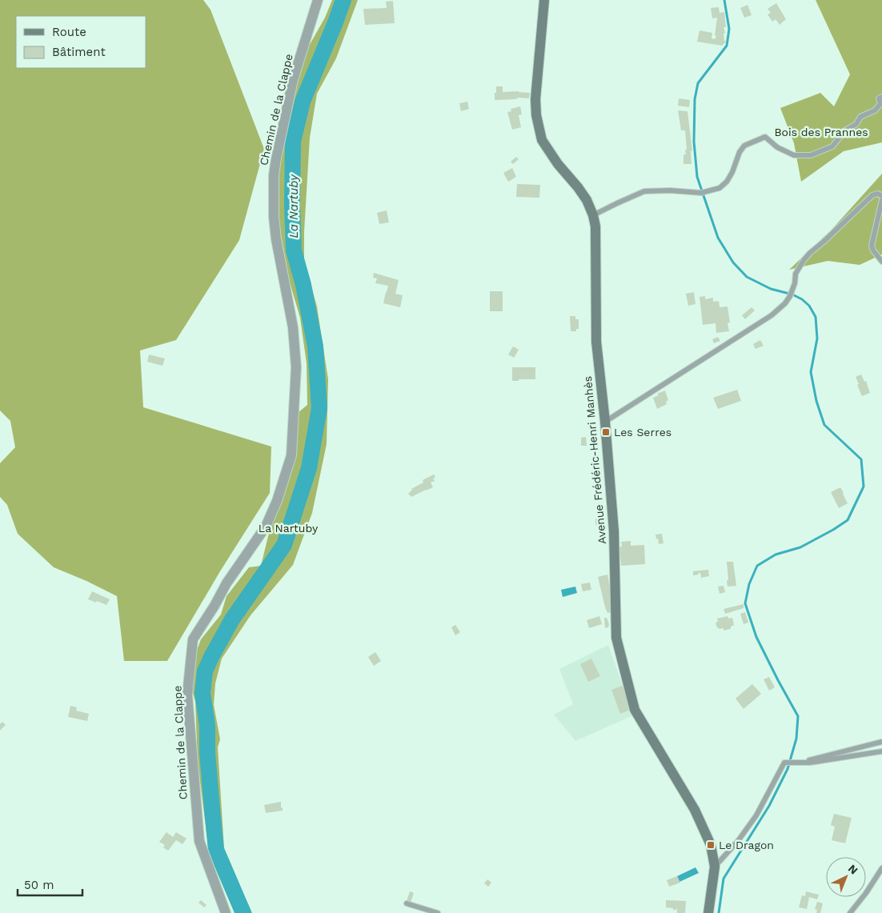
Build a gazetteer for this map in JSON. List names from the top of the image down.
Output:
{
  "streets": {
    "street": ["Chemin de la Clappe", "Avenue Frédéric-Henri Manhès"]
  },
  "water": ["La Nartuby"],
  "parks": ["Bois des Prannes", "La Nartuby"],
  "places": {
    "transit": ["Les Serres", "Le Dragon"]
  },
  "legend": ["Route", "Bâtiment"],
  "scale_bar": "50 m",
  "north": "top right"
}
